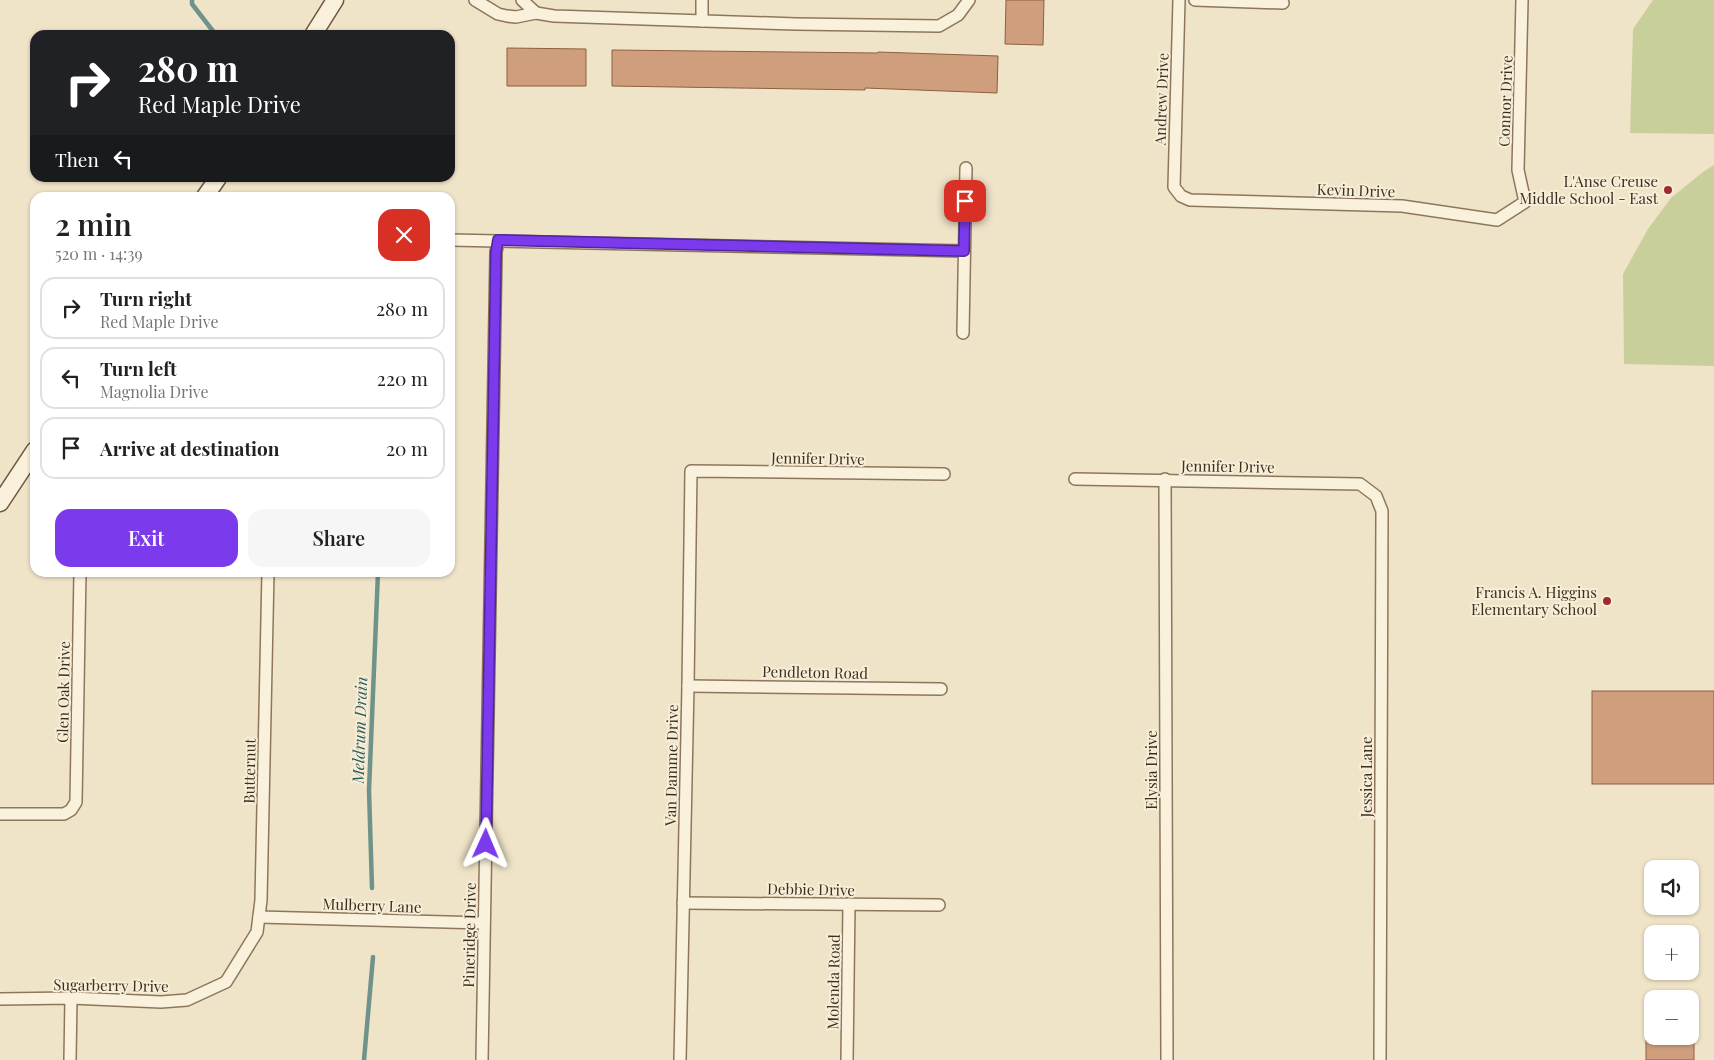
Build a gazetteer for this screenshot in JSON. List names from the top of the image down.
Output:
{
  "streets": {
    "street": [
      "Andrew Drive",
      "Connor Drive",
      "Kevin Drive",
      "Jennifer Drive",
      "Pendleton Road",
      "Glen Oak Drive",
      "Van Damme Drive",
      "Elysia Drive",
      "Butternut",
      "Jessica Lane",
      "Debbie Drive",
      "Mulberry Lane",
      "Pineridge Drive",
      "Molenda Road",
      "Sugarberry Drive"
    ]
  },
  "crossings": [
    ["Andrew Drive", "Kevin Drive"],
    ["Connor Drive", "Kevin Drive"],
    ["Jennifer Drive", "Van Damme Drive"],
    ["Jennifer Drive", "Elysia Drive"],
    ["Jennifer Drive", "Jessica Lane"],
    ["Pendleton Road", "Van Damme Drive"],
    ["Van Damme Drive", "Debbie Drive"],
    ["Butternut", "Mulberry Lane"],
    ["Butternut", "Sugarberry Drive"],
    ["Debbie Drive", "Molenda Road"],
    ["Mulberry Lane", "Pineridge Drive"]
  ],
  "water": ["Meldrum Drain"],
  "places": ["L'Anse Creuse Middle School - East", "Francis A. Higgins Elementary School"],
  "page": {
    "turn": ["280 m", "Red Maple Drive"],
    "then": "Then",
    "heading": ["2 min", "520 m · 14:39"],
    "list": [
      {
        "name": "Turn right",
        "note": "Red Maple Drive",
        "value": "280 m"
      },
      {
        "name": "Turn left",
        "note": "Magnolia Drive",
        "value": "220 m"
      },
      {
        "name": "Arrive at destination",
        "value": "20 m"
      }
    ],
    "buttons": ["Exit", "Share"],
    "map_buttons": ["+", "−"]
  }
}
